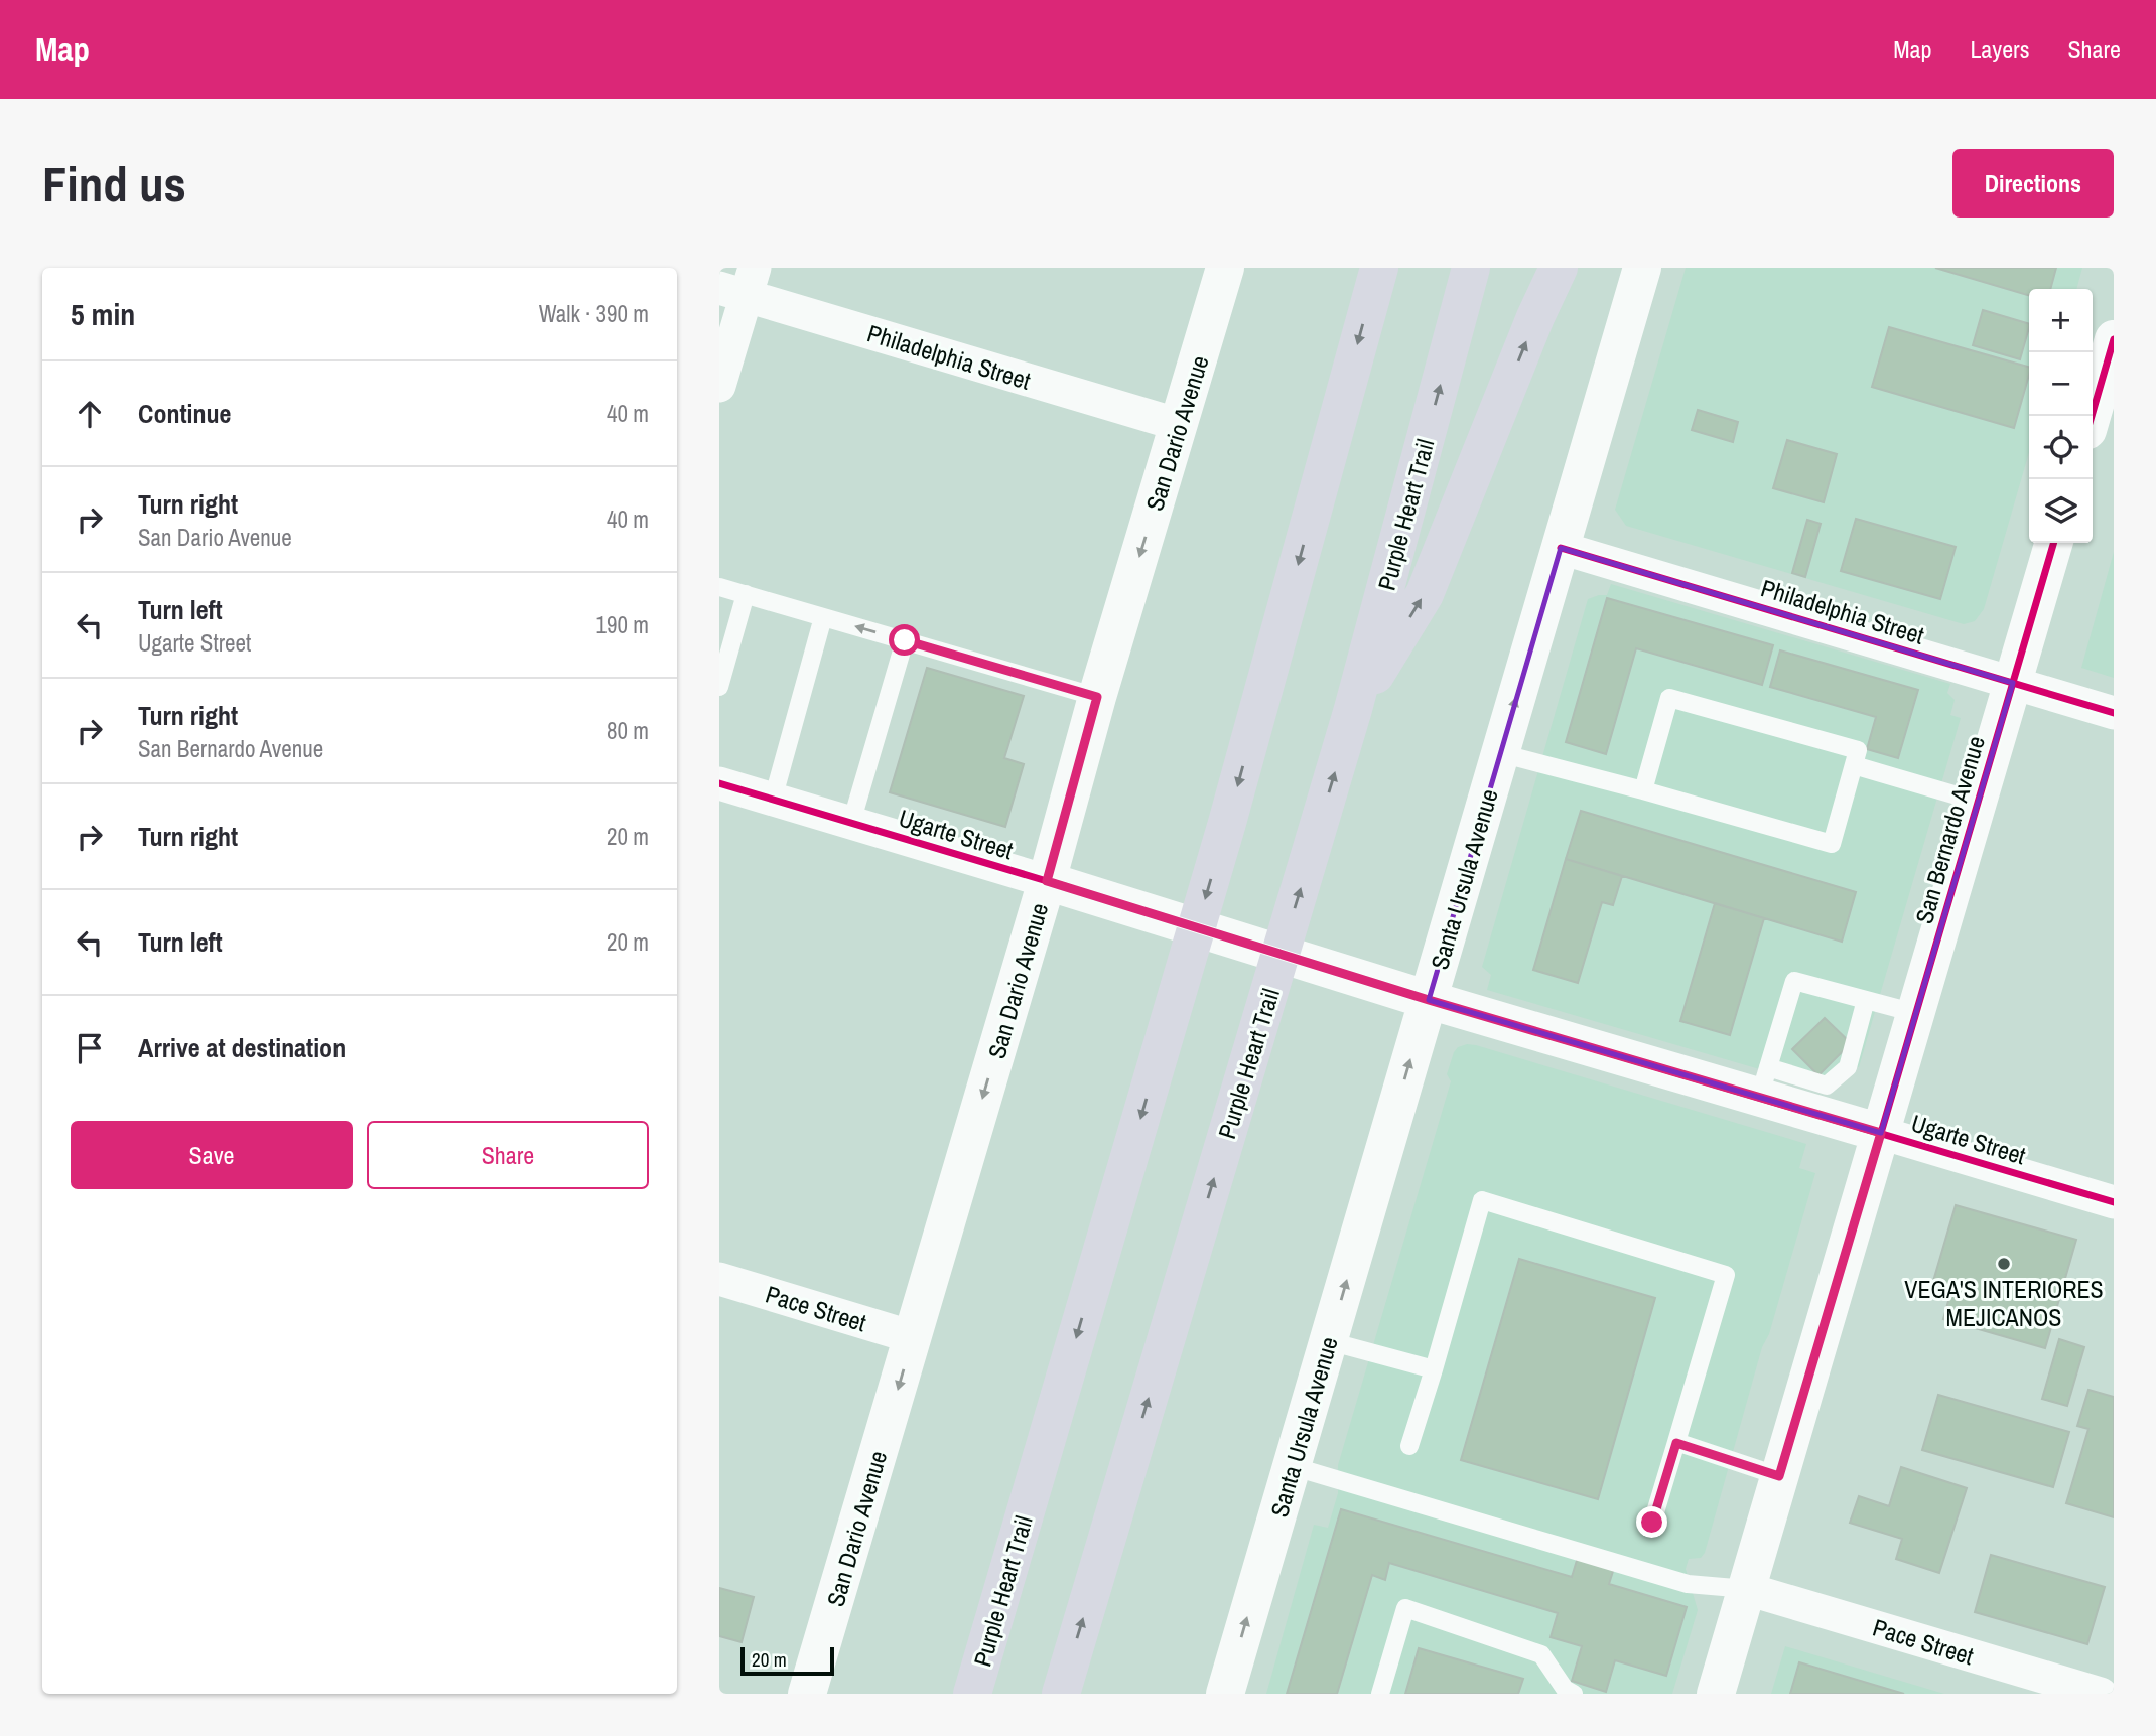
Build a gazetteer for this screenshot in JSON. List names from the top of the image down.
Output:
{
  "streets": {
    "highway": ["Purple Heart Trail"],
    "main road": [
      "San Dario Avenue",
      "San Bernardo Avenue",
      "Ugarte Street",
      "Santa Ursula Avenue"
    ],
    "street": ["Philadelphia Street", "Pace Street"]
  },
  "crossings": [
    ["Philadelphia Street", "San Dario Avenue"],
    ["Philadelphia Street", "San Bernardo Avenue"],
    ["Philadelphia Street", "Santa Ursula Avenue"],
    ["San Dario Avenue", "Ugarte Street"],
    ["San Dario Avenue", "Pace Street"],
    ["San Bernardo Avenue", "Ugarte Street"],
    ["San Bernardo Avenue", "Pace Street"],
    ["Ugarte Street", "Santa Ursula Avenue"]
  ],
  "one_way": ["San Dario Avenue", "Santa Ursula Avenue"],
  "places": ["VEGA'S INTERIORES MEJICANOS"],
  "scale_bar": "20 m",
  "page": {
    "header": "Map",
    "nav": ["Map", "Layers", "Share"],
    "buttons": [
      "Directions",
      ["Save", "Share"]
    ],
    "title": "Find us",
    "heading": ["5 min", "Walk · 390 m"],
    "map_buttons": ["+", "−"],
    "list": [
      ["Continue", "40 m"],
      ["Turn right", "San Dario Avenue", "40 m"],
      ["Turn left", "Ugarte Street", "190 m"],
      ["Turn right", "San Bernardo Avenue", "80 m"],
      ["Turn right", "20 m"],
      ["Turn left", "20 m"],
      "Arrive at destination"
    ],
    "scale": "20 m"
  }
}
